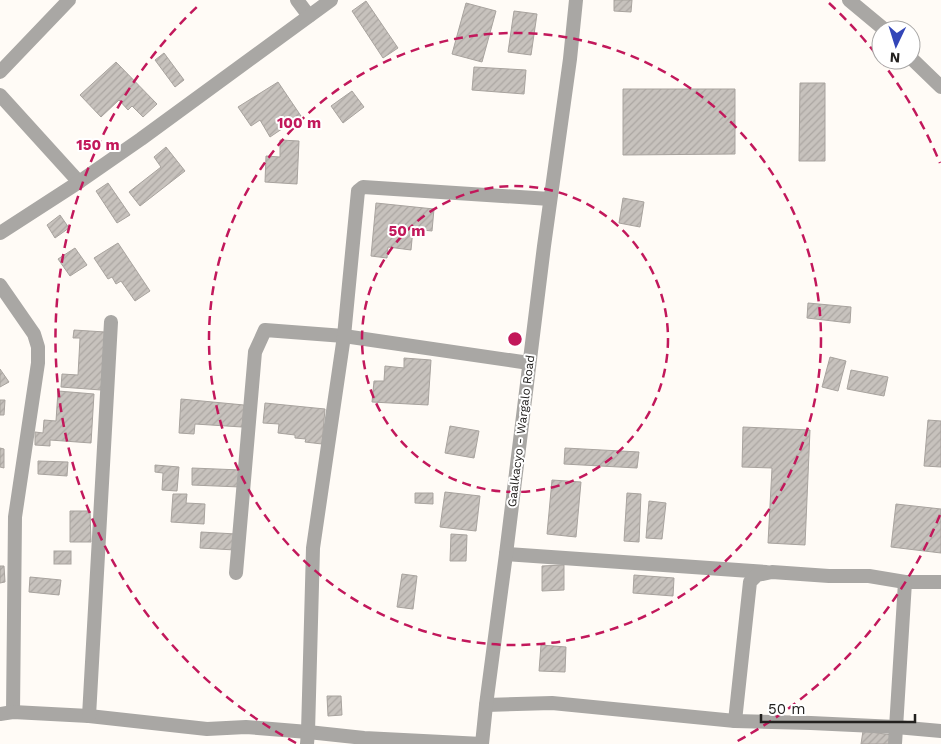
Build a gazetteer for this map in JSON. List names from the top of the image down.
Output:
{
  "streets": {
    "street": ["Gaalkacyo - Wargalo Road"]
  },
  "scale_bar": "50 m",
  "north": "bottom",
  "rings": ["100 m", "150 m", "50 m"]
}
